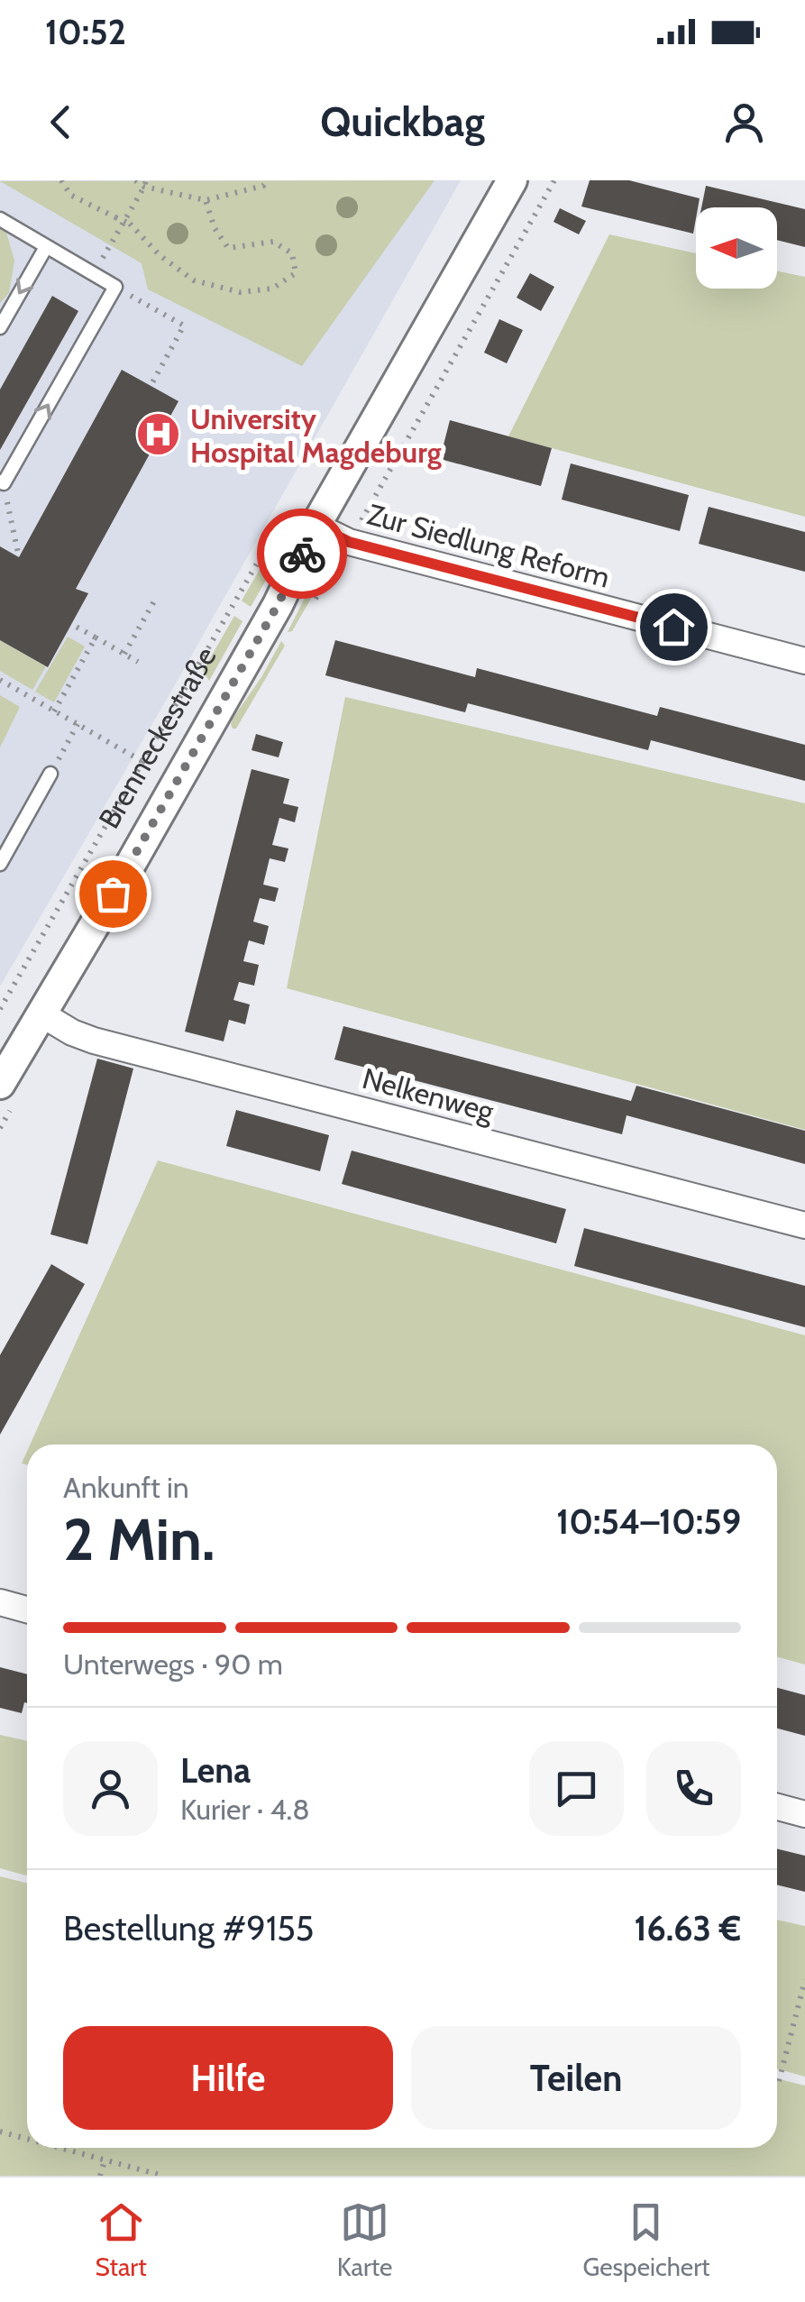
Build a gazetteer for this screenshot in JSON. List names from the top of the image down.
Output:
{
  "streets": {
    "street": ["Zur Siedlung Reform", "Brenneckestraße", "Nelkenweg"]
  },
  "crossings": [
    ["Zur Siedlung Reform", "Brenneckestraße"],
    ["Brenneckestraße", "Nelkenweg"]
  ],
  "places": {
    "hospital": ["University Hospital Magdeburg"]
  },
  "north": "left",
  "page": {
    "status": "10:52",
    "header": "Quickbag",
    "heading": ["2 Min.", "Ankunft in", "10:54–10:59"],
    "panel": [
      "Lena",
      "Kurier · 4.8",
      "Bestellung #9155",
      "16.63 €"
    ],
    "bar": "Unterwegs · 90 m",
    "buttons": ["Hilfe", "Teilen"],
    "tabs": ["Start", "Karte", "Gespeichert"]
  }
}
